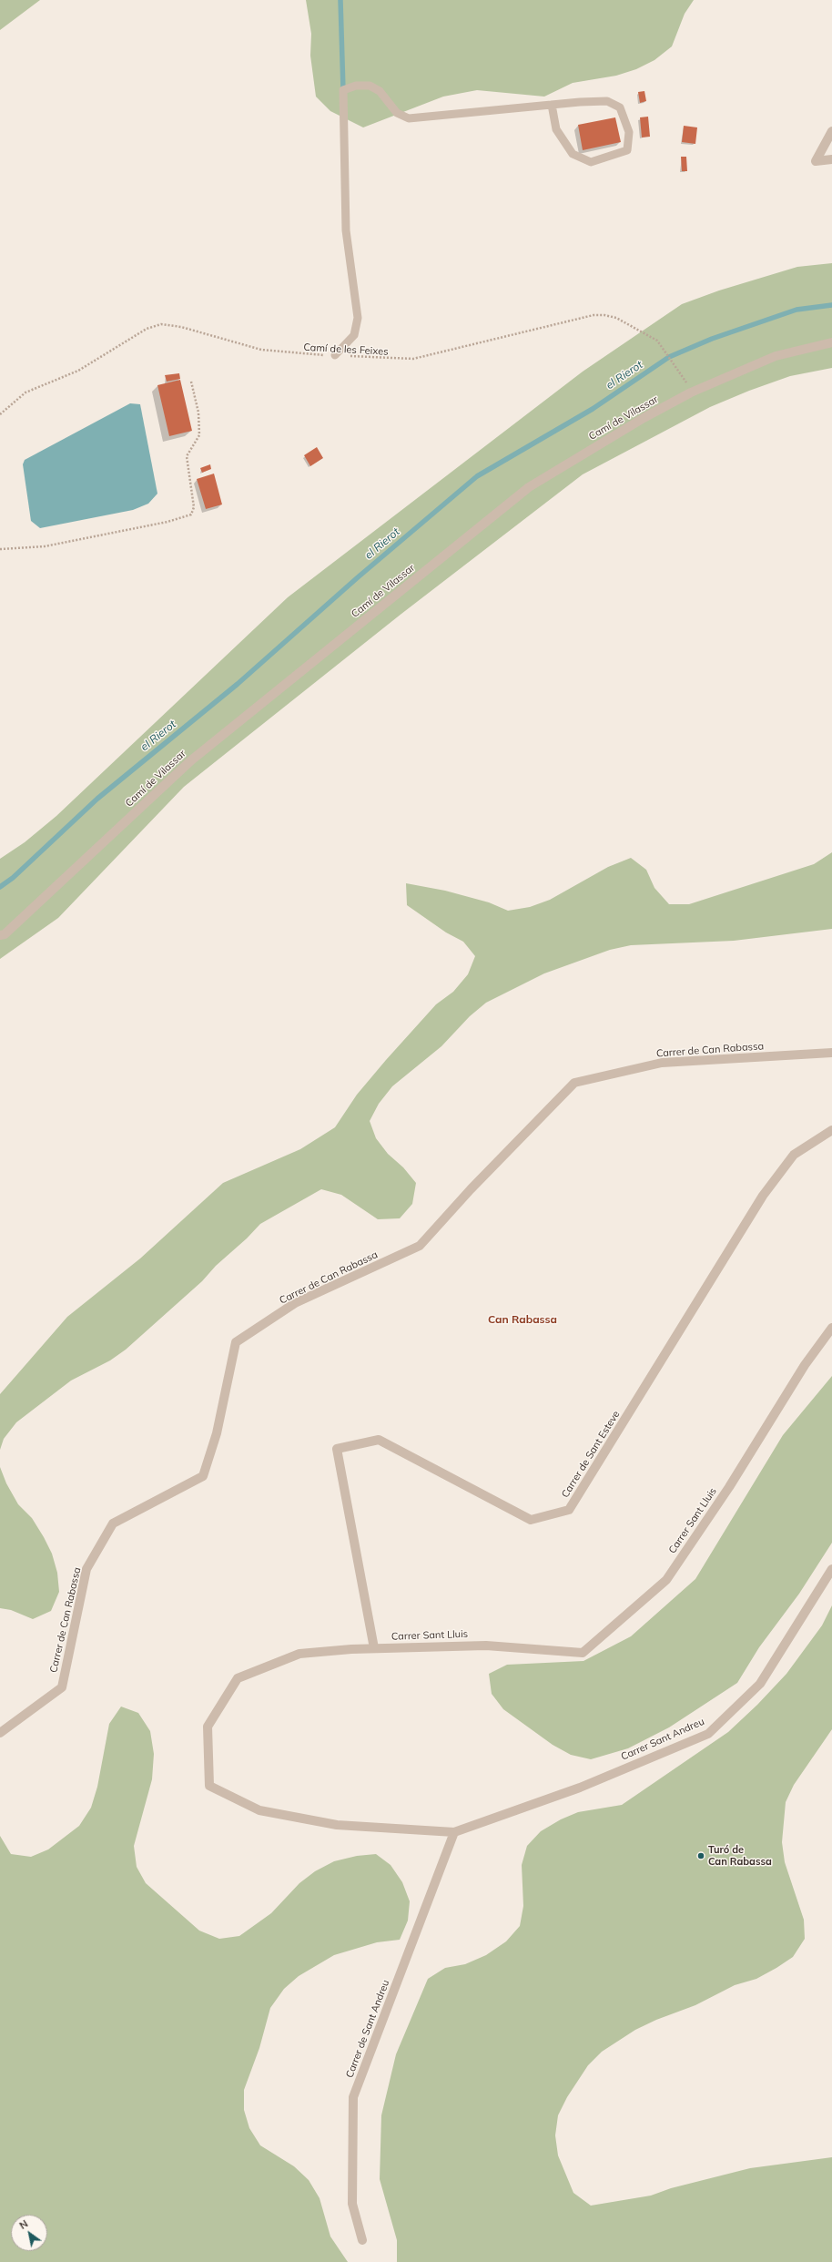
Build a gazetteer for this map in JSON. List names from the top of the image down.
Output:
{
  "streets": {
    "street": [
      "Camí de Vilassar",
      "Carrer de Can Rabassa",
      "Carrer de Sant Esteve",
      "Carrer Sant Lluis",
      "Carrer Sant Andreu",
      "Carrer de Sant Andreu"
    ],
    "path": ["Camí de les Feixes"]
  },
  "crossings": [
    ["Carrer de Sant Esteve", "Carrer Sant Lluis"],
    ["Carrer Sant Lluis", "Carrer Sant Andreu"],
    ["Carrer Sant Lluis", "Carrer de Sant Andreu"],
    ["Carrer Sant Andreu", "Carrer de Sant Andreu"]
  ],
  "districts": ["Can Rabassa"],
  "water": ["el Rierot"],
  "places": ["Turó de Can Rabassa"],
  "north": "top left"
}
